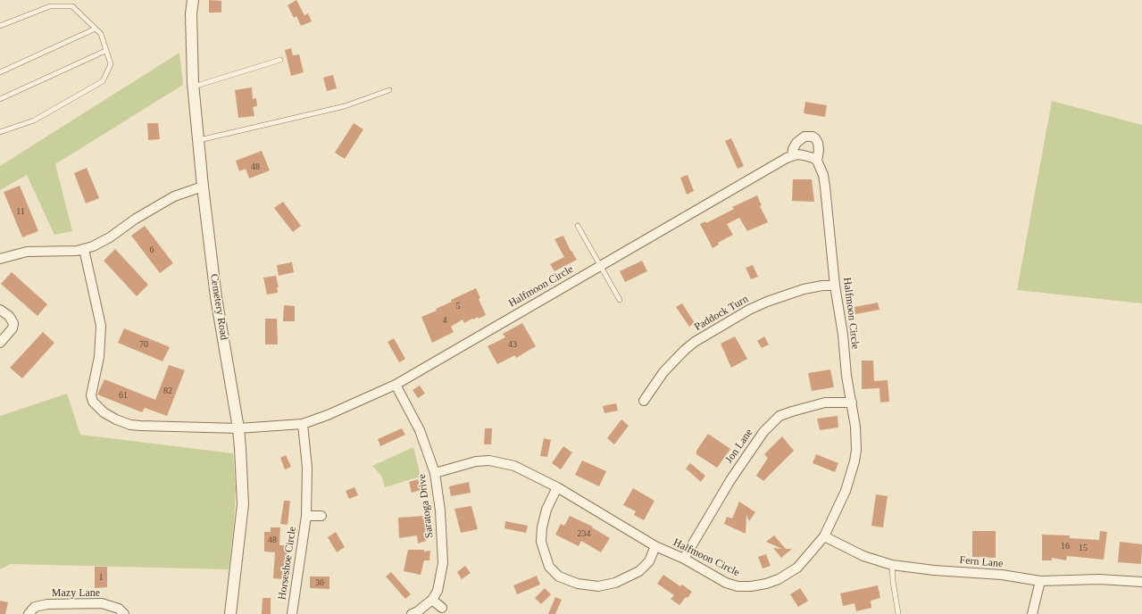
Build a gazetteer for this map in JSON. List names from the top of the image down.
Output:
{
  "streets": {
    "street": [
      "Halfmoon Circle",
      "Cemetery Road",
      "Paddock Turn",
      "Jon Lane",
      "Saratoga Drive",
      "Fern Lane",
      "Horseshoe Circle",
      "Mazy Lane"
    ]
  },
  "crossings": [
    ["Halfmoon Circle", "Paddock Turn"],
    ["Halfmoon Circle", "Jon Lane"],
    ["Halfmoon Circle", "Saratoga Drive"],
    ["Halfmoon Circle", "Fern Lane"]
  ],
  "house_numbers": [
    "48",
    "11",
    "6",
    "5",
    "4",
    "70",
    "43",
    "82",
    "61",
    "234",
    "48",
    "16",
    "15",
    "1",
    "36"
  ]
}
